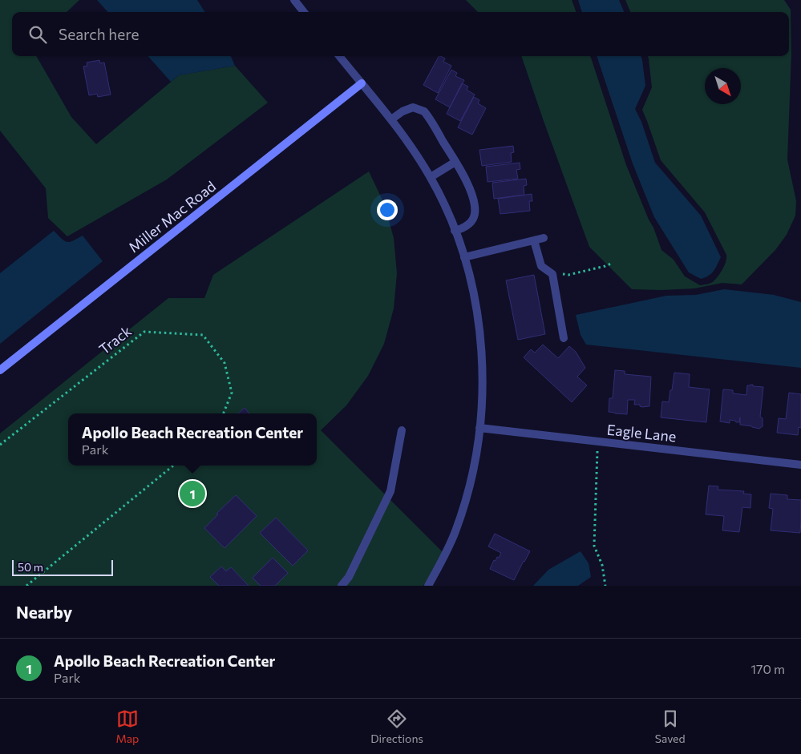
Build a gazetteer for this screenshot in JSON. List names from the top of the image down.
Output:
{
  "streets": {
    "street": ["Miller Mac Road", "Eagle Lane"],
    "path": ["Track"]
  },
  "scale_bar": "50 m",
  "north": "bottom right",
  "page": {
    "search": "Search here",
    "popup": ["Apollo Beach Recreation Center", "Park"],
    "pins": "1",
    "scale": "50 m",
    "heading": "Nearby",
    "list": [
      {
        "mark": "1",
        "name": "Apollo Beach Recreation Center",
        "note": "Park",
        "value": "170 m"
      }
    ],
    "nav": ["Map", "Directions", "Saved"]
  }
}
